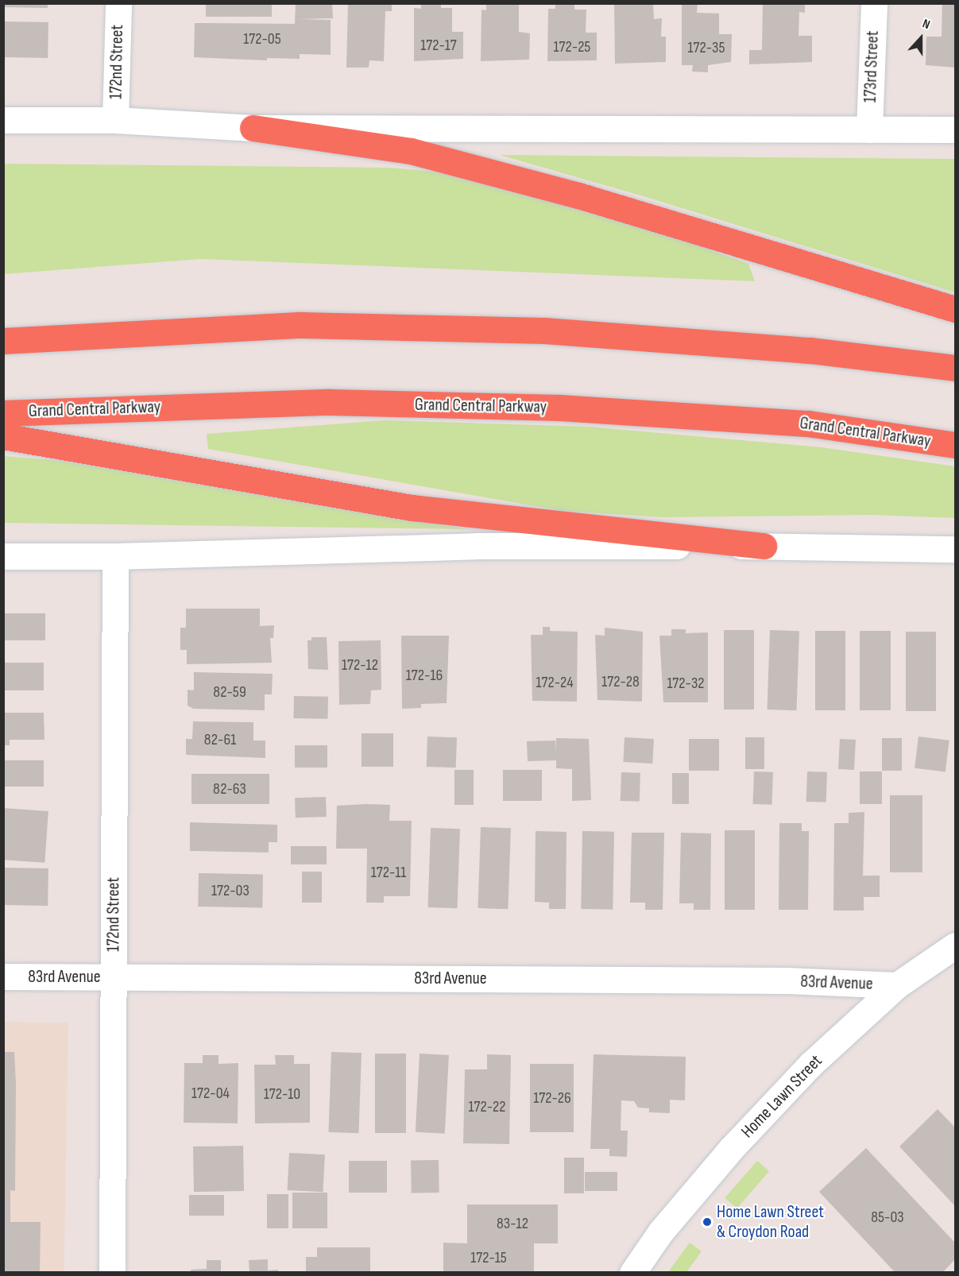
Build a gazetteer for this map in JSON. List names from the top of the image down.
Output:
{
  "streets": {
    "highway": ["Grand Central Parkway"],
    "street": [
      "172nd Street",
      "173rd Street",
      "83rd Avenue",
      "Home Lawn Street"
    ]
  },
  "crossings": [
    ["172nd Street", "83rd Avenue"],
    ["83rd Avenue", "Home Lawn Street"]
  ],
  "places": ["Home Lawn Street & Croydon Road"],
  "house_numbers": [
    "172-05",
    "172-17",
    "172-25",
    "172-35",
    "172-12",
    "172-16",
    "172-28",
    "172-24",
    "172-32",
    "82-59",
    "82-61",
    "82-63",
    "172-11",
    "172-03",
    "172-04",
    "172-10",
    "172-26",
    "172-22",
    "85-03",
    "83-12",
    "172-15"
  ],
  "north": "top"
}
